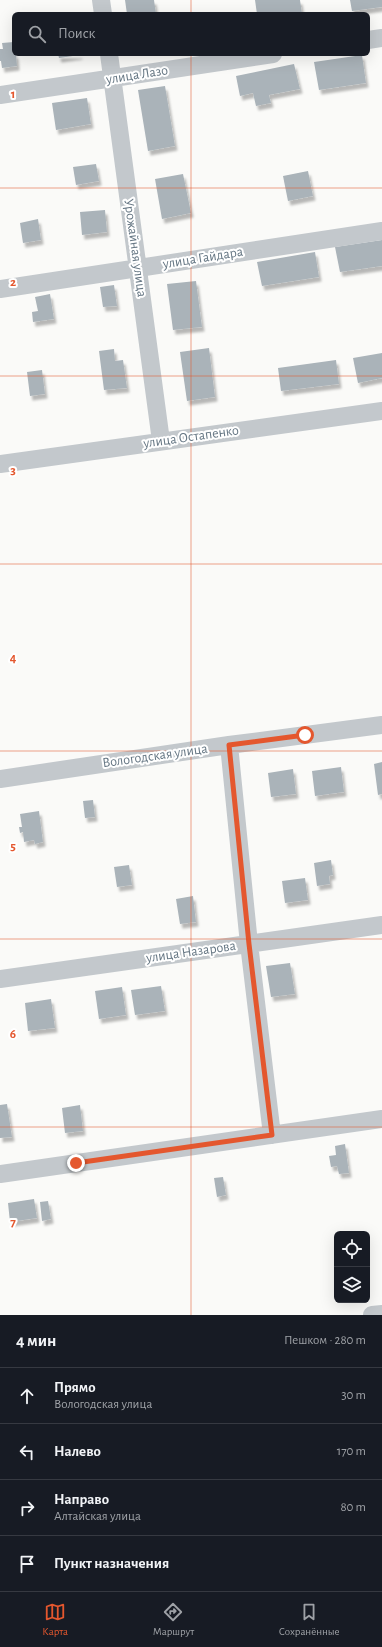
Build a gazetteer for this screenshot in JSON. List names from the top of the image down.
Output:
{
  "streets": {
    "street": [
      "улица Лазо",
      "Урожайная улица",
      "улица Гайдара",
      "улица Остапенко",
      "Вологодская улица",
      "улица Назарова"
    ]
  },
  "crossings": [
    ["улица Лазо", "Урожайная улица"],
    ["Урожайная улица", "улица Гайдара"],
    ["Урожайная улица", "улица Остапенко"]
  ],
  "page": {
    "search": "Поиск",
    "heading": ["4 мин", "Пешком · 280 m"],
    "list": [
      ["Прямо", "Вологодская улица", "30 m"],
      ["Налево", "170 m"],
      ["Направо", "Алтайская улица", "80 m"],
      "Пункт назначения"
    ],
    "nav": ["Карта", "Маршрут", "Сохранённые"]
  },
  "grid": {
    "rows": [
      "1",
      "2",
      "3",
      "4",
      "5",
      "6",
      "7"
    ]
  }
}
